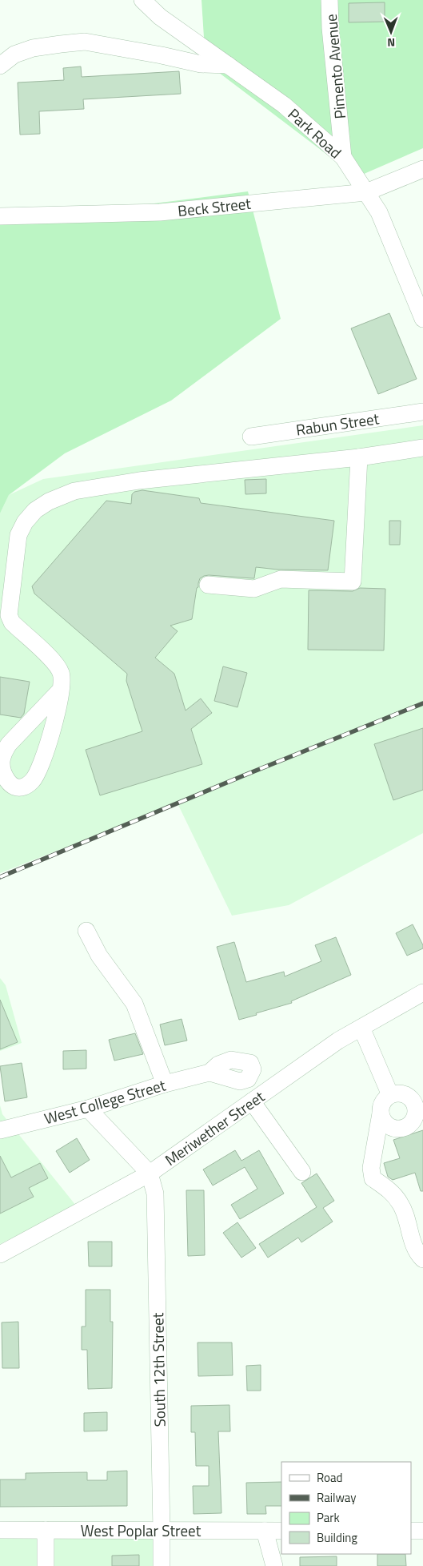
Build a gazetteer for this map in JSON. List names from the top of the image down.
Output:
{
  "streets": {
    "street": [
      "Pimento Avenue",
      "Park Road",
      "Beck Street",
      "Rabun Street",
      "West College Street",
      "Meriwether Street",
      "South 12th Street",
      "West Poplar Street"
    ]
  },
  "crossings": [
    ["Pimento Avenue", "Park Road"],
    ["Park Road", "Beck Street"],
    ["Meriwether Street", "South 12th Street"],
    ["South 12th Street", "West Poplar Street"]
  ],
  "legend": [
    "Road",
    "Railway",
    "Park",
    "Building"
  ],
  "north": "bottom"
}
